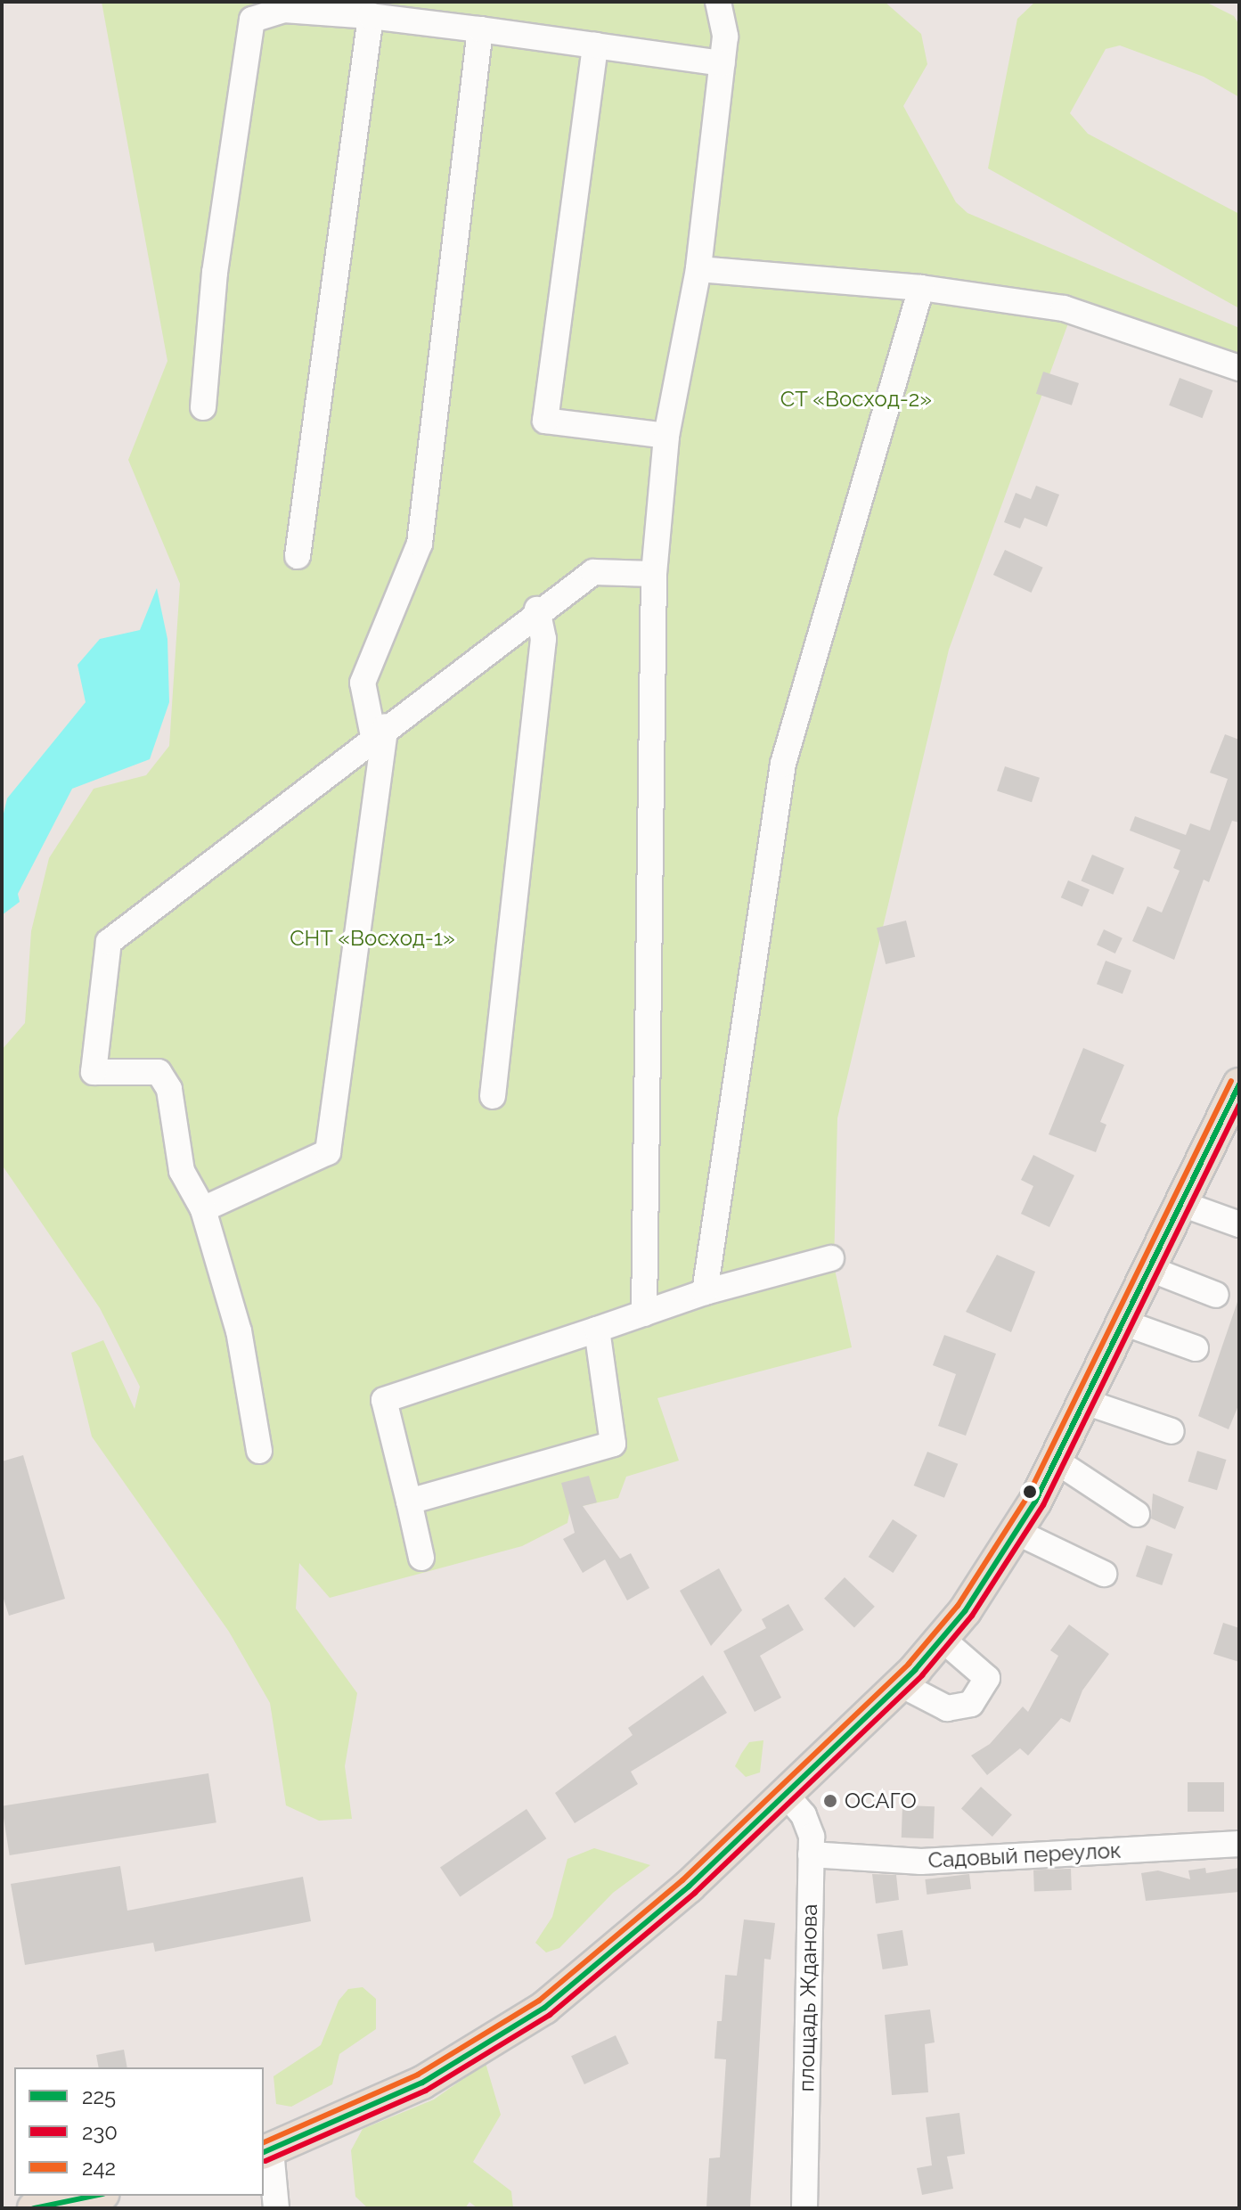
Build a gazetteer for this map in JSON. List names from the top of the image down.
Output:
{
  "streets": {
    "street": ["Садовый переулок", "площадь Жданова"]
  },
  "crossings": [
    ["Садовый переулок", "площадь Жданова"]
  ],
  "parks": ["СТ «Восход-2»", "СНТ «Восход-1»"],
  "places": ["ОСАГО"],
  "lines": ["transit line 242", "transit line 225", "transit line 230"],
  "legend": ["225", "230", "242"]
}
